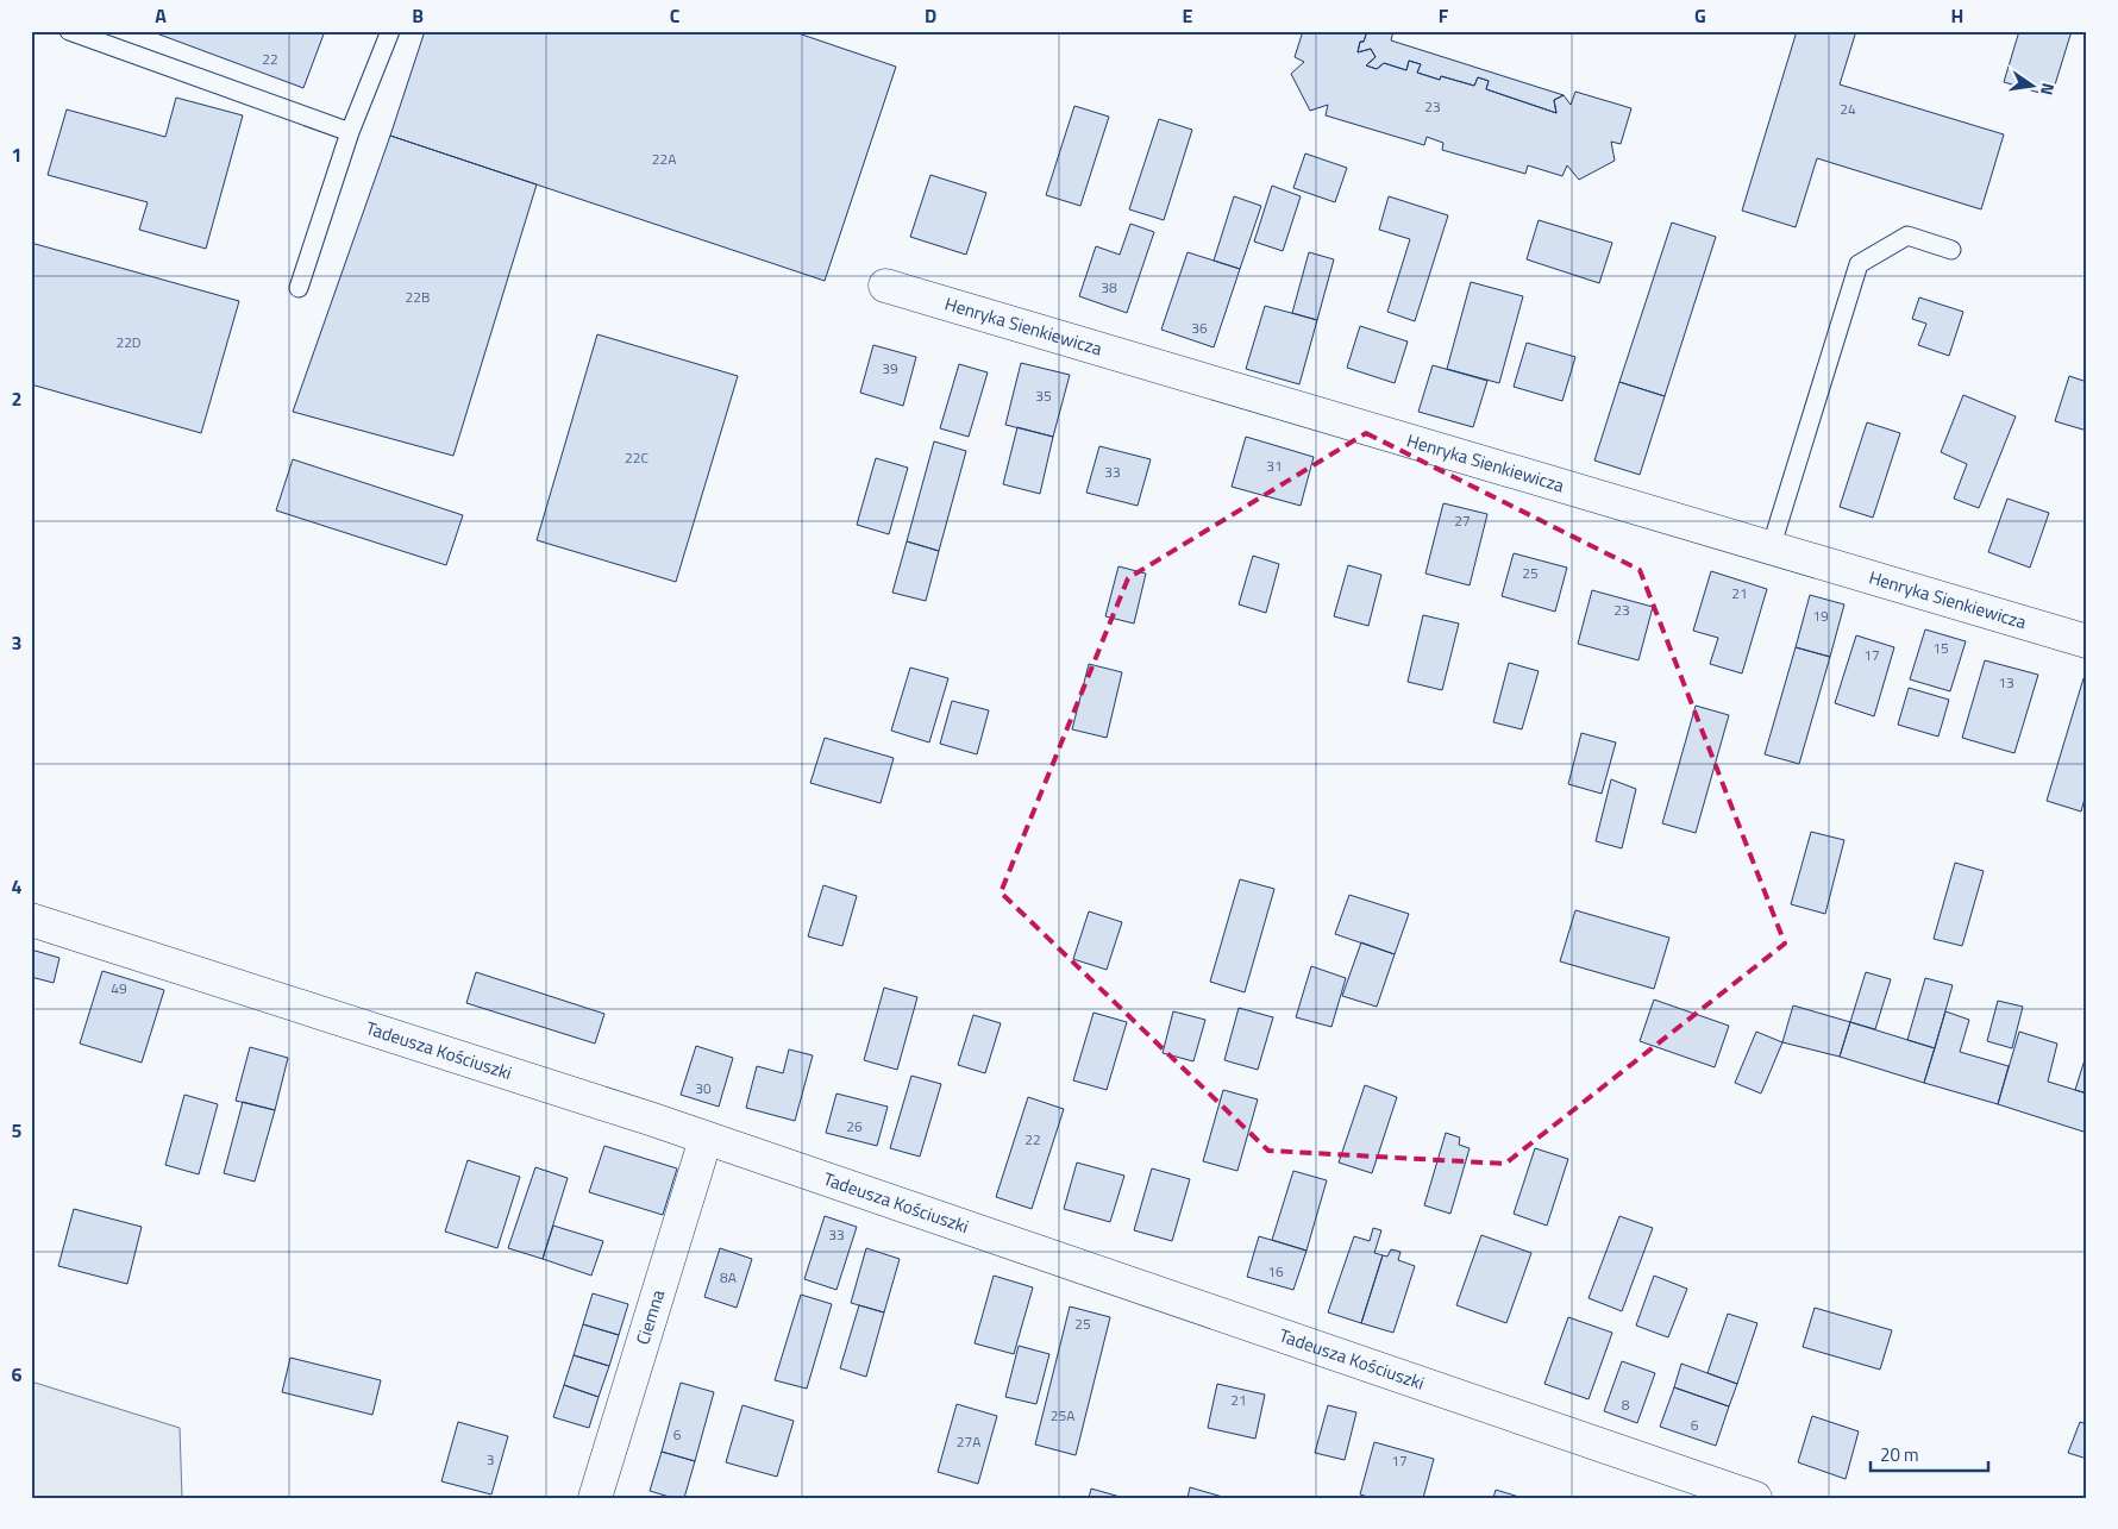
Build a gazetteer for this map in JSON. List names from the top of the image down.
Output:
{
  "streets": {
    "street": ["Henryka Sienkiewicza", "Tadeusza Kościuszki", "Ciemna"]
  },
  "crossings": [
    ["Tadeusza Kościuszki", "Ciemna"]
  ],
  "house_numbers": [
    "22",
    "23",
    "24",
    "22A",
    "38",
    "22B",
    "36",
    "22D",
    "39",
    "35",
    "22C",
    "31",
    "33",
    "27",
    "25",
    "21",
    "23",
    "19",
    "15",
    "17",
    "13",
    "49",
    "30",
    "26",
    "22",
    "33",
    "16",
    "8A",
    "25",
    "21",
    "8",
    "25A",
    "6",
    "6",
    "27A",
    "3",
    "17"
  ],
  "scale_bar": "20 m",
  "north": "right",
  "grid": {
    "columns": [
      "A",
      "B",
      "C",
      "D",
      "E",
      "F",
      "G",
      "H"
    ],
    "rows": [
      "1",
      "2",
      "3",
      "4",
      "5",
      "6"
    ]
  }
}
